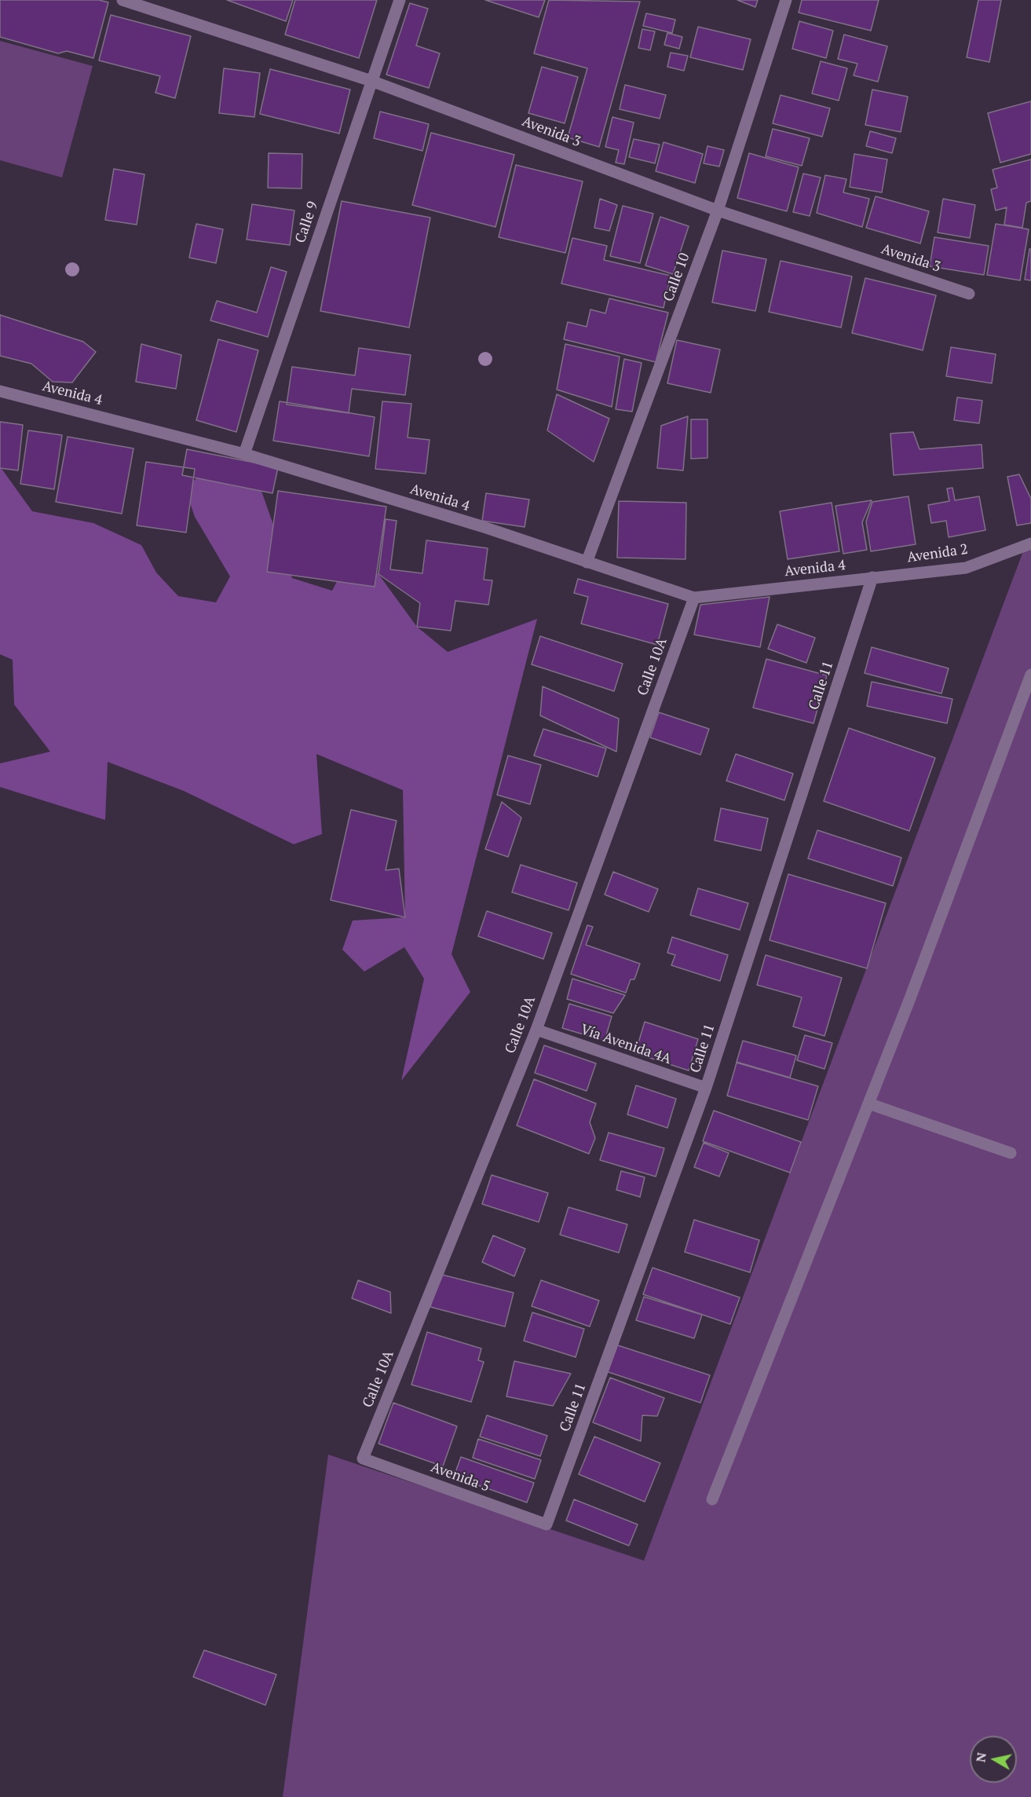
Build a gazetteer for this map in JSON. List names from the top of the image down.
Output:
{
  "streets": {
    "street": [
      "Avenida 3",
      "Calle 9",
      "Calle 10",
      "Avenida 4",
      "Avenida 2",
      "Calle 10A",
      "Calle 11",
      "Vía Avenida 4A",
      "Avenida 5"
    ]
  },
  "crossings": [
    ["Avenida 3", "Calle 9"],
    ["Avenida 3", "Calle 10"],
    ["Calle 9", "Avenida 4"],
    ["Calle 10", "Avenida 4"],
    ["Avenida 4", "Avenida 2"],
    ["Avenida 4", "Calle 10A"],
    ["Avenida 4", "Calle 11"],
    ["Avenida 2", "Calle 11"],
    ["Calle 10A", "Vía Avenida 4A"],
    ["Calle 10A", "Avenida 5"],
    ["Calle 11", "Vía Avenida 4A"],
    ["Calle 11", "Avenida 5"]
  ],
  "north": "left"
}
